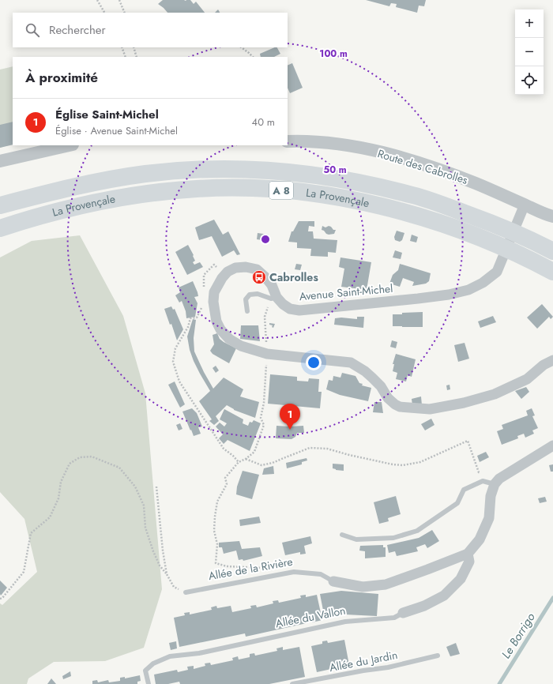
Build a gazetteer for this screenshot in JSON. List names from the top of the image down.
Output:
{
  "streets": {
    "highway": ["A 8", "La Provençale"],
    "street": [
      "Route des Cabrolles",
      "Avenue Saint-Michel",
      "Allée de la Rivière",
      "Allée du Vallon"
    ],
    "lane": ["Allée du Jardin"]
  },
  "crossings": [
    ["Route des Cabrolles", "Avenue Saint-Michel"],
    ["Allée de la Rivière", "Allée du Vallon"]
  ],
  "water": ["Le Borrigo"],
  "places": {
    "bus stop": ["Cabrolles"]
  },
  "page": {
    "map_buttons": ["+", "−"],
    "search": "Rechercher",
    "heading": "À proximité",
    "list": [
      {
        "mark": "1",
        "name": "Église Saint-Michel",
        "note": "Église · Avenue Saint-Michel",
        "value": "40 m"
      }
    ],
    "pins": "1"
  },
  "rings": ["100 m", "50 m"]
}
